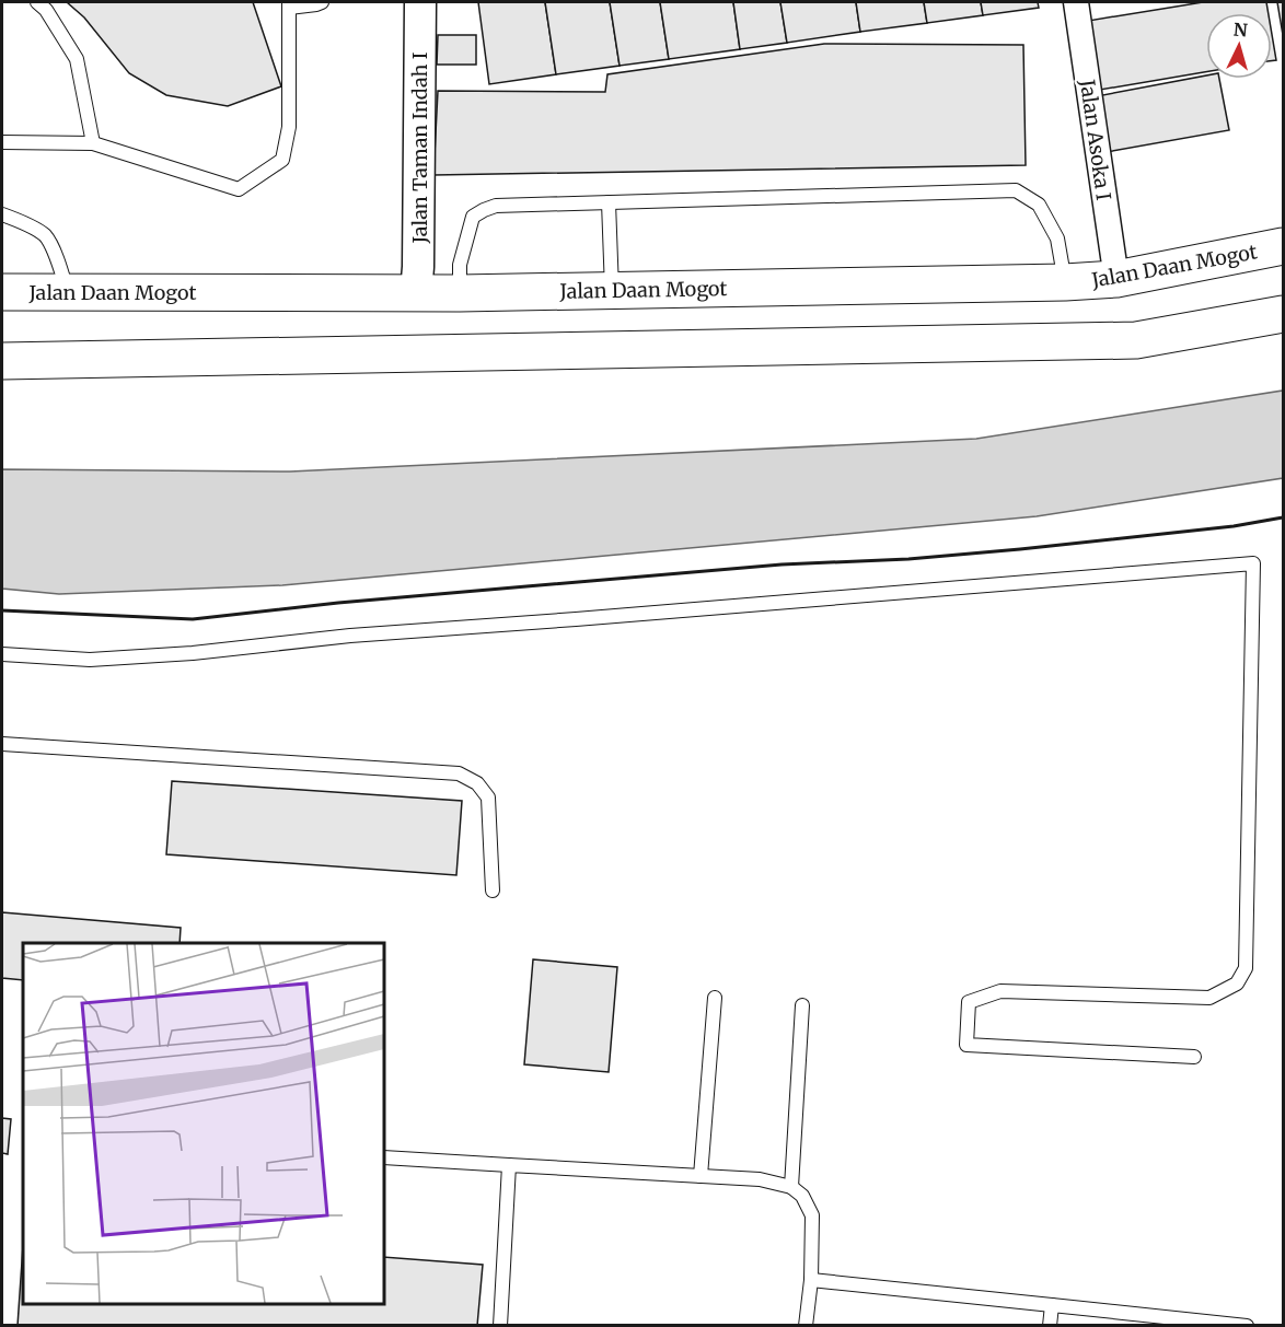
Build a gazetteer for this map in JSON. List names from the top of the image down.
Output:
{
  "streets": {
    "highway": ["Jalan Daan Mogot"],
    "street": ["Jalan Asoka I", "Jalan Taman Indah I"]
  },
  "crossings": [
    ["Jalan Asoka I", "Jalan Daan Mogot"],
    ["Jalan Taman Indah I", "Jalan Daan Mogot"]
  ],
  "north": "top"
}
